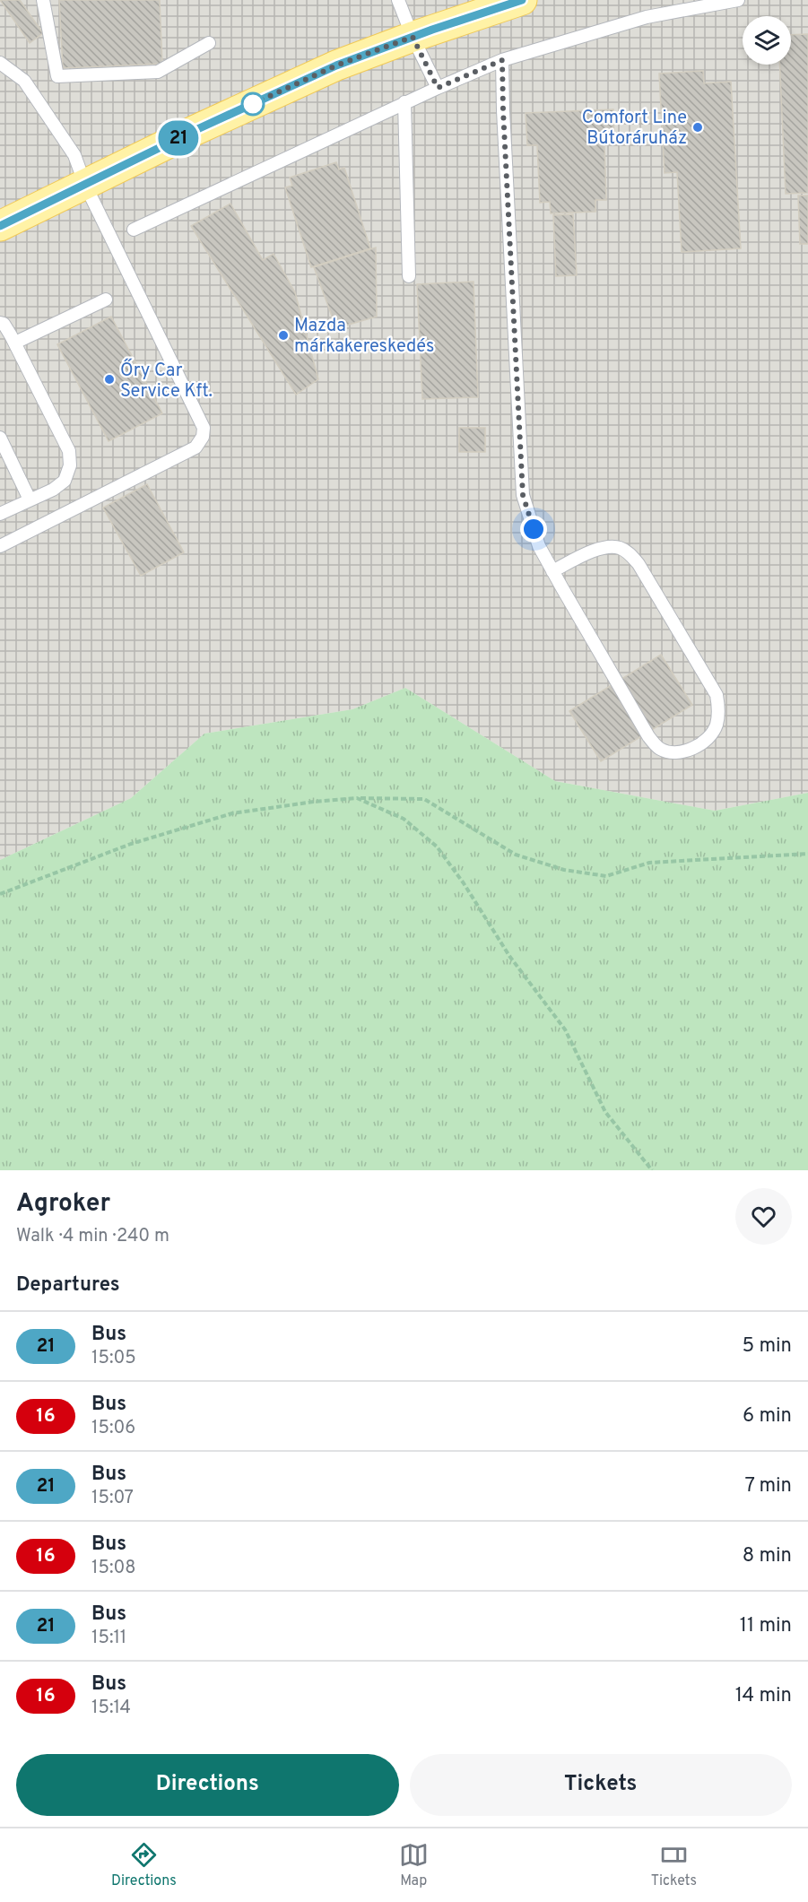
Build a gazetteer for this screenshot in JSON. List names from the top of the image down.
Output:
{
  "places": ["Comfort Line Bútoráruház", "Mazda márkakereskedés", "Őry Car Service Kft."],
  "lines": ["bus line 21"],
  "page": {
    "on_map": "21",
    "heading": [
      ["Agroker", "Walk · 4 min · 240 m"],
      "Departures"
    ],
    "list": [
      {
        "mark": "21",
        "name": "Bus",
        "note": "15:05",
        "value": "5 min"
      },
      {
        "mark": "16",
        "name": "Bus",
        "note": "15:06",
        "value": "6 min"
      },
      {
        "mark": "21",
        "name": "Bus",
        "note": "15:07",
        "value": "7 min"
      },
      {
        "mark": "16",
        "name": "Bus",
        "note": "15:08",
        "value": "8 min"
      },
      {
        "mark": "21",
        "name": "Bus",
        "note": "15:11",
        "value": "11 min"
      },
      {
        "mark": "16",
        "name": "Bus",
        "note": "15:14",
        "value": "14 min"
      }
    ],
    "buttons": ["Directions", "Tickets"],
    "tabs": ["Directions", "Map", "Tickets"]
  }
}
